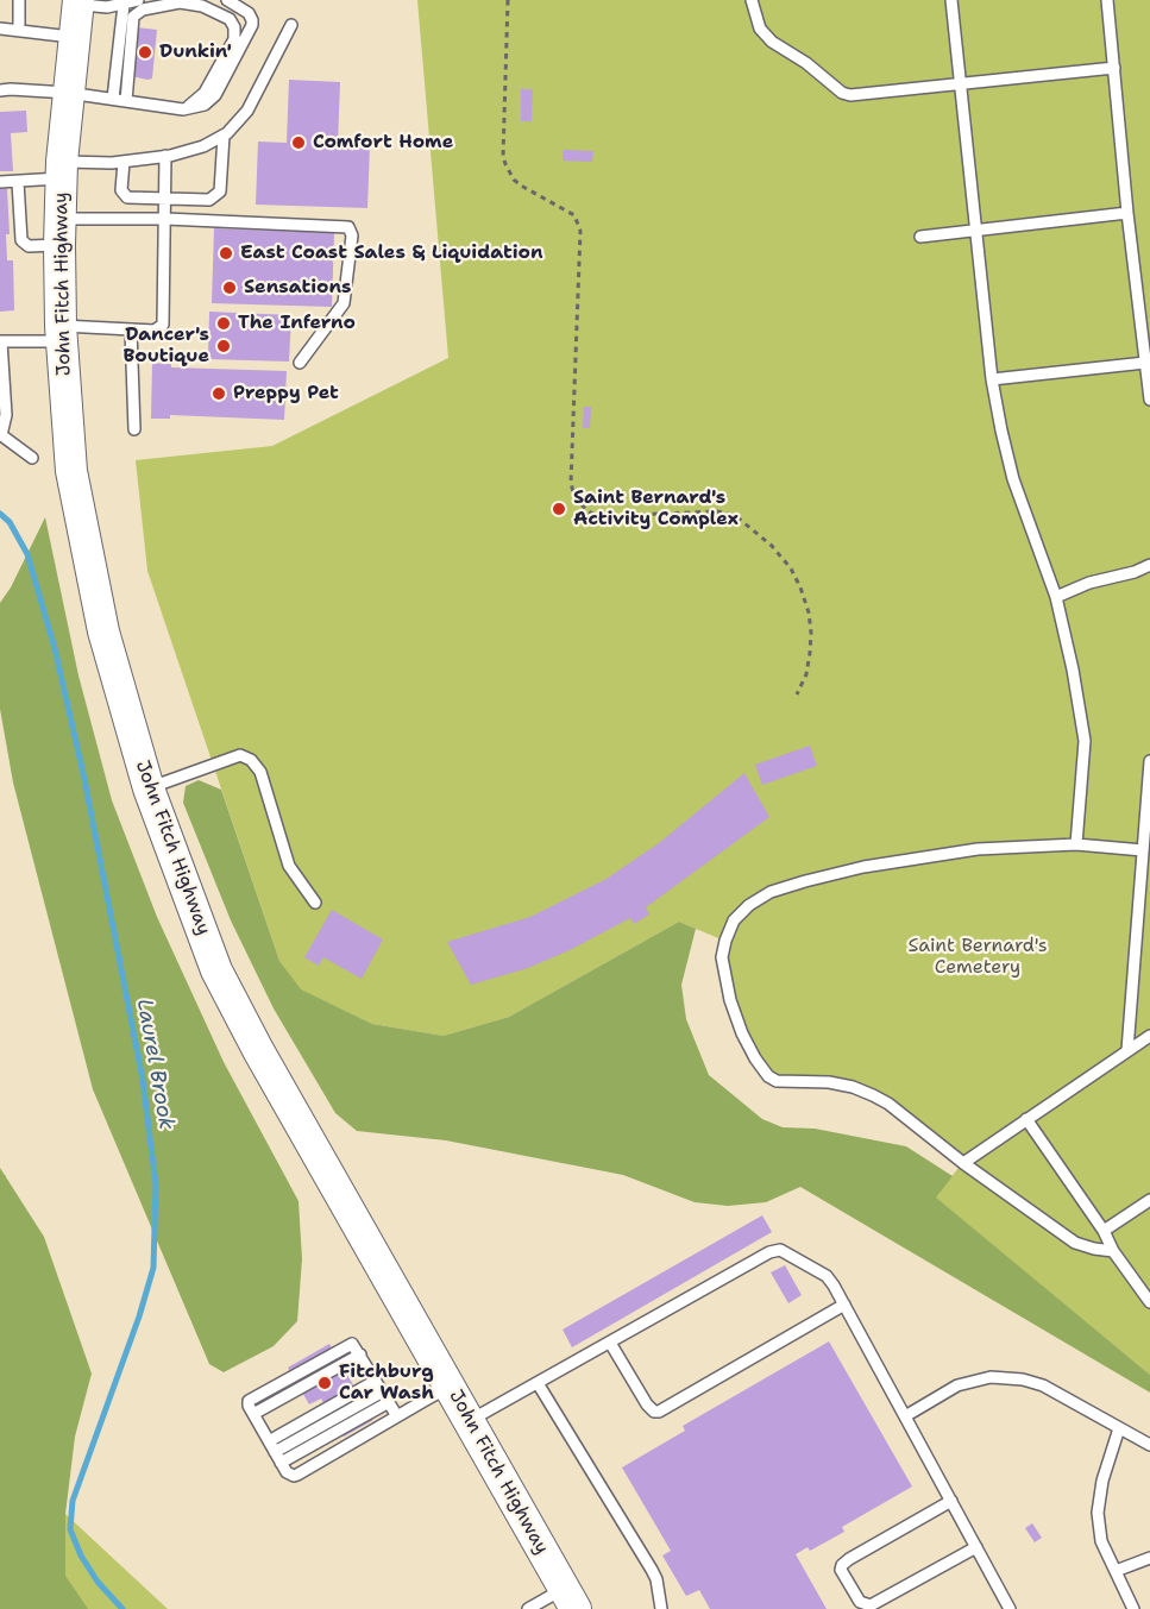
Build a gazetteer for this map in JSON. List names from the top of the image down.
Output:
{
  "streets": {
    "main road": ["John Fitch Highway"]
  },
  "water": ["Laurel Brook"],
  "parks": ["Saint Bernard's Cemetery"],
  "places": [
    "Dunkin'",
    "Comfort Home",
    "East Coast Sales & Liquidation",
    "Sensations",
    "The Inferno",
    "Dancer's Boutique",
    "Preppy Pet",
    "Saint Bernard's Activity Complex",
    "Fitchburg Car Wash"
  ]
}
